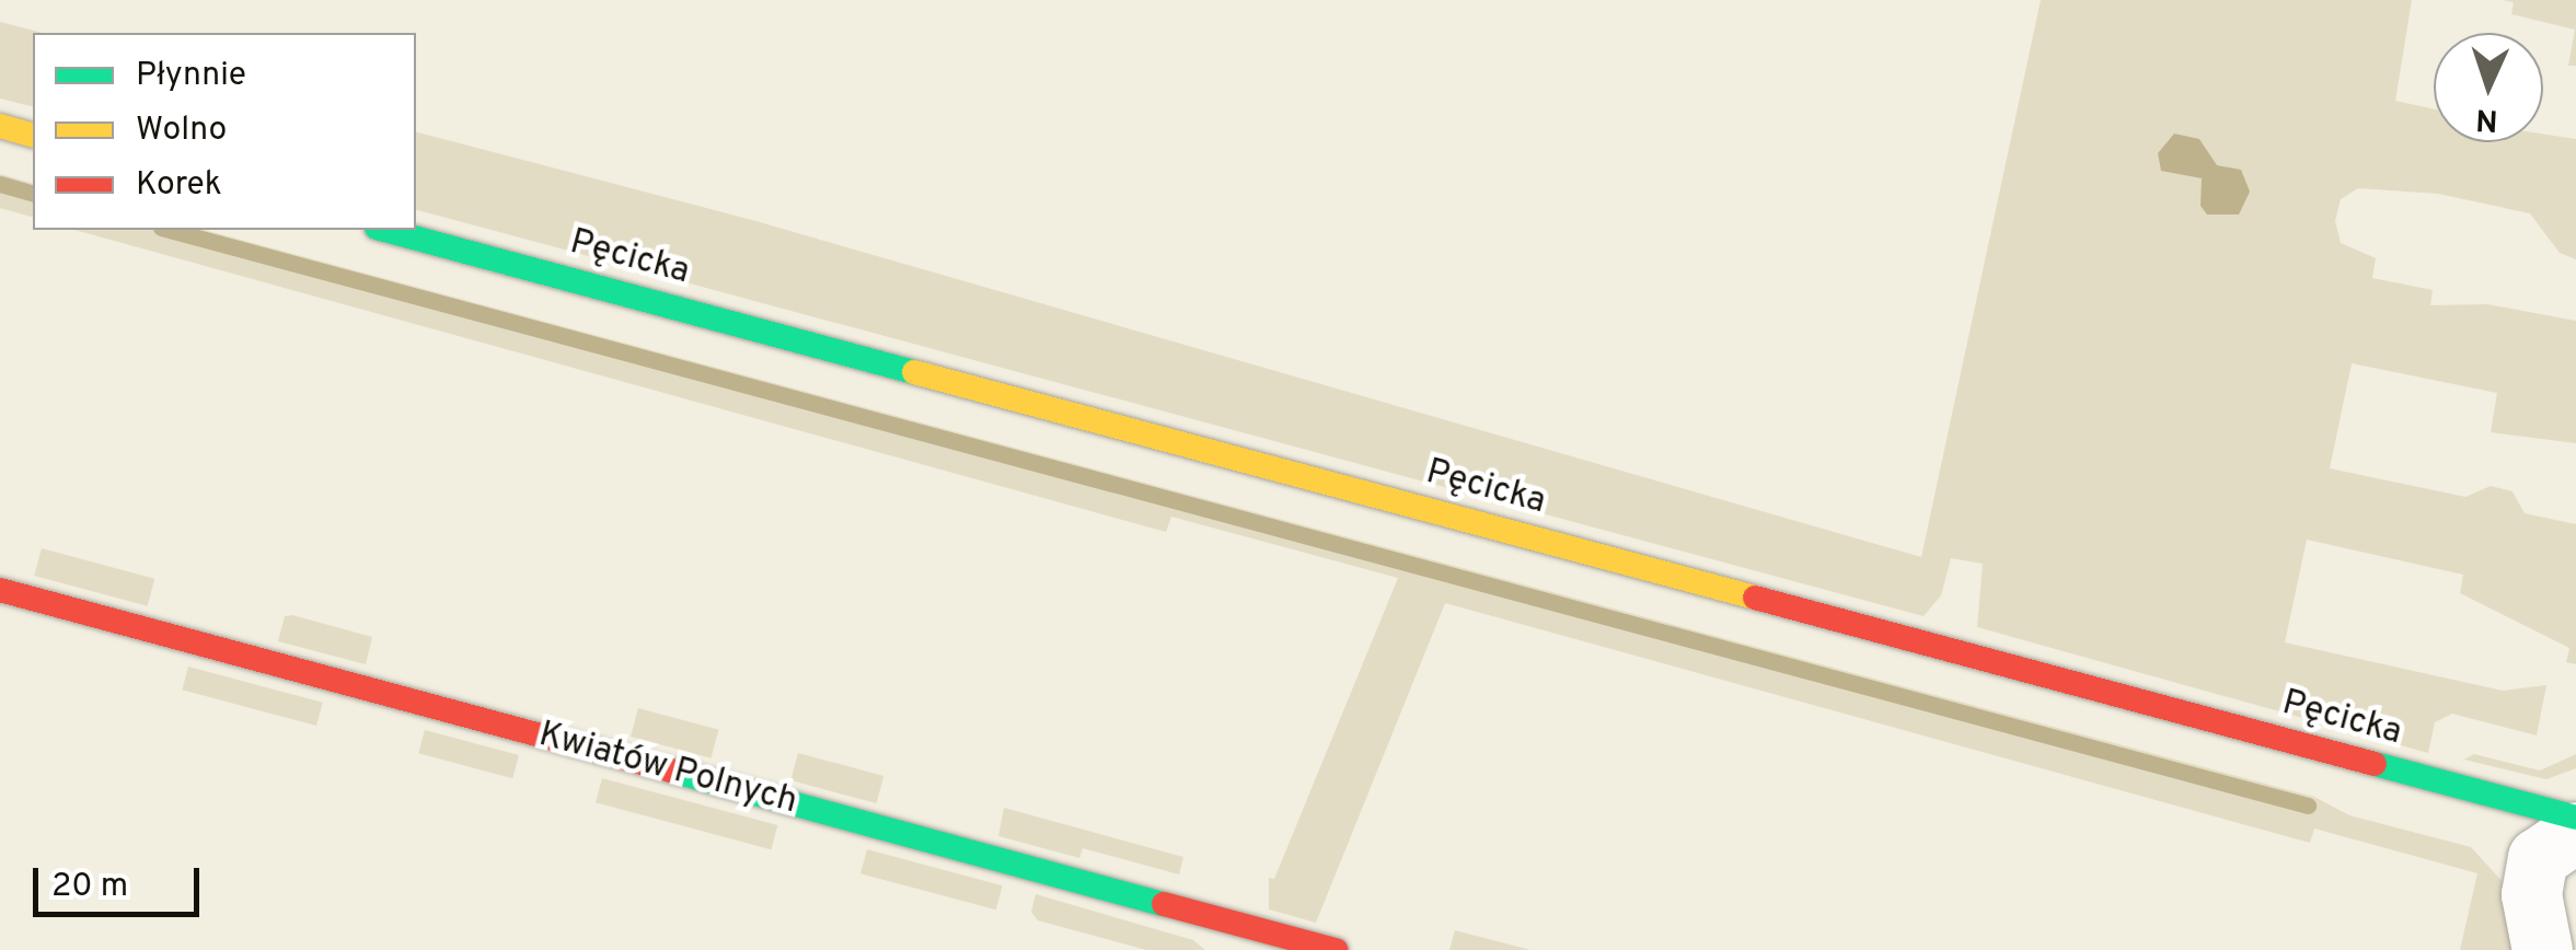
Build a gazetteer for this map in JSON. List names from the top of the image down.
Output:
{
  "streets": {
    "street": ["Pęcicka", "Kwiatów Polnych"]
  },
  "legend": ["Płynnie", "Wolno", "Korek"],
  "scale_bar": "20 m",
  "north": "bottom"
}
